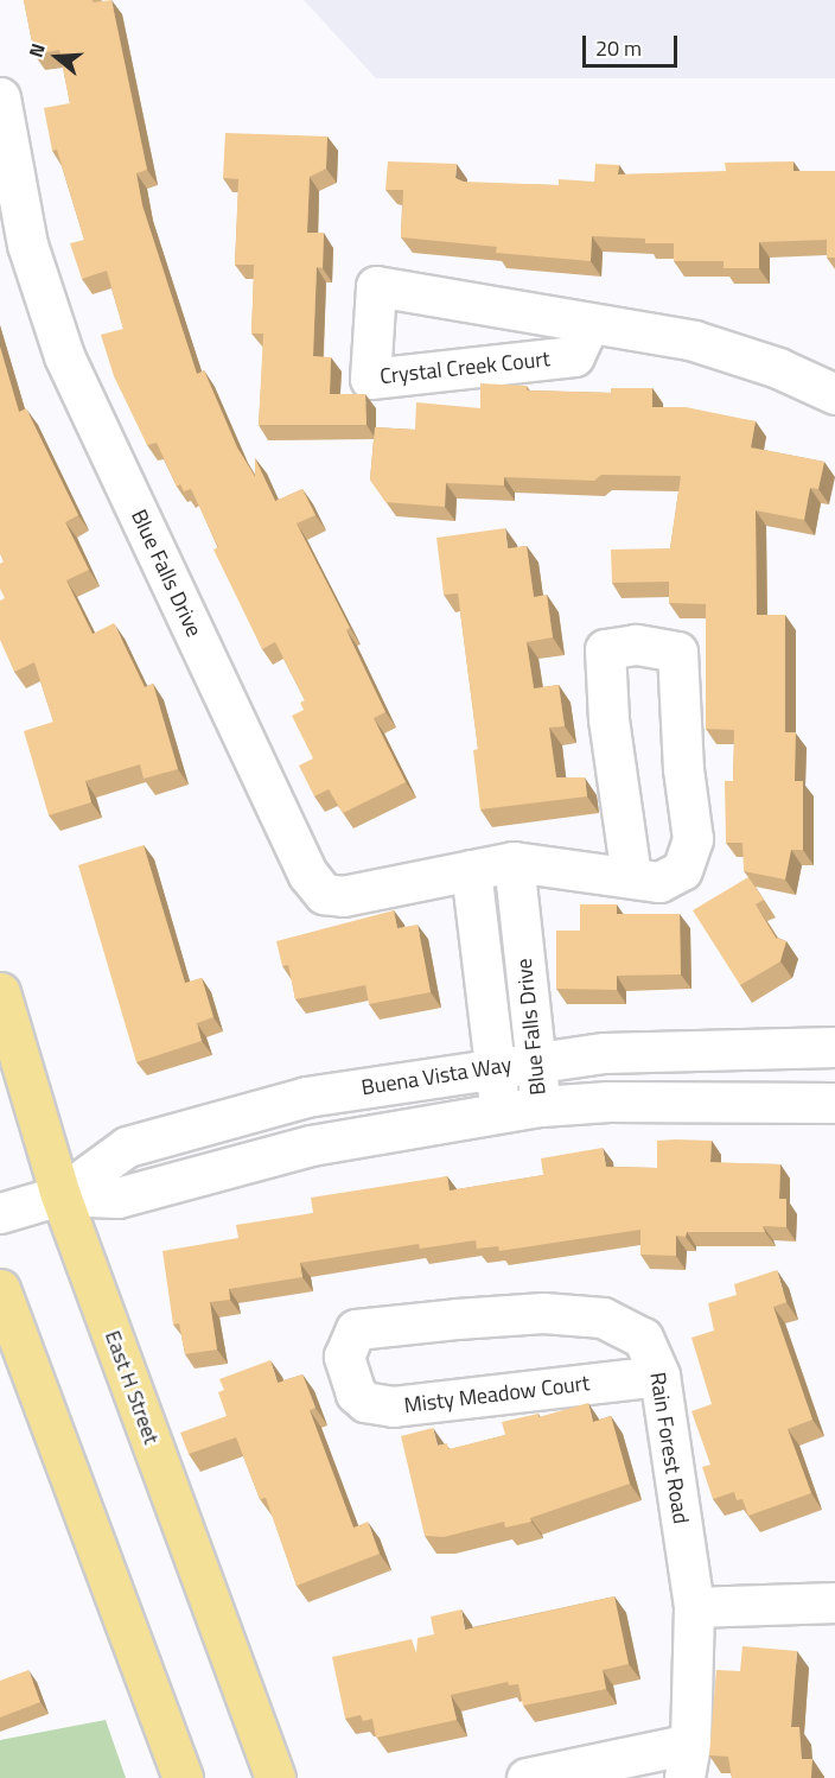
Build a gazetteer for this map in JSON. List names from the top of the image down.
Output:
{
  "streets": {
    "main road": ["East H Street"],
    "street": [
      "Crystal Creek Court",
      "Blue Falls Drive",
      "Buena Vista Way",
      "Misty Meadow Court",
      "Rain Forest Road"
    ]
  },
  "crossings": [
    ["Blue Falls Drive", "Buena Vista Way"],
    ["Buena Vista Way", "East H Street"],
    ["Misty Meadow Court", "Rain Forest Road"]
  ],
  "scale_bar": "20 m",
  "north": "left"
}
